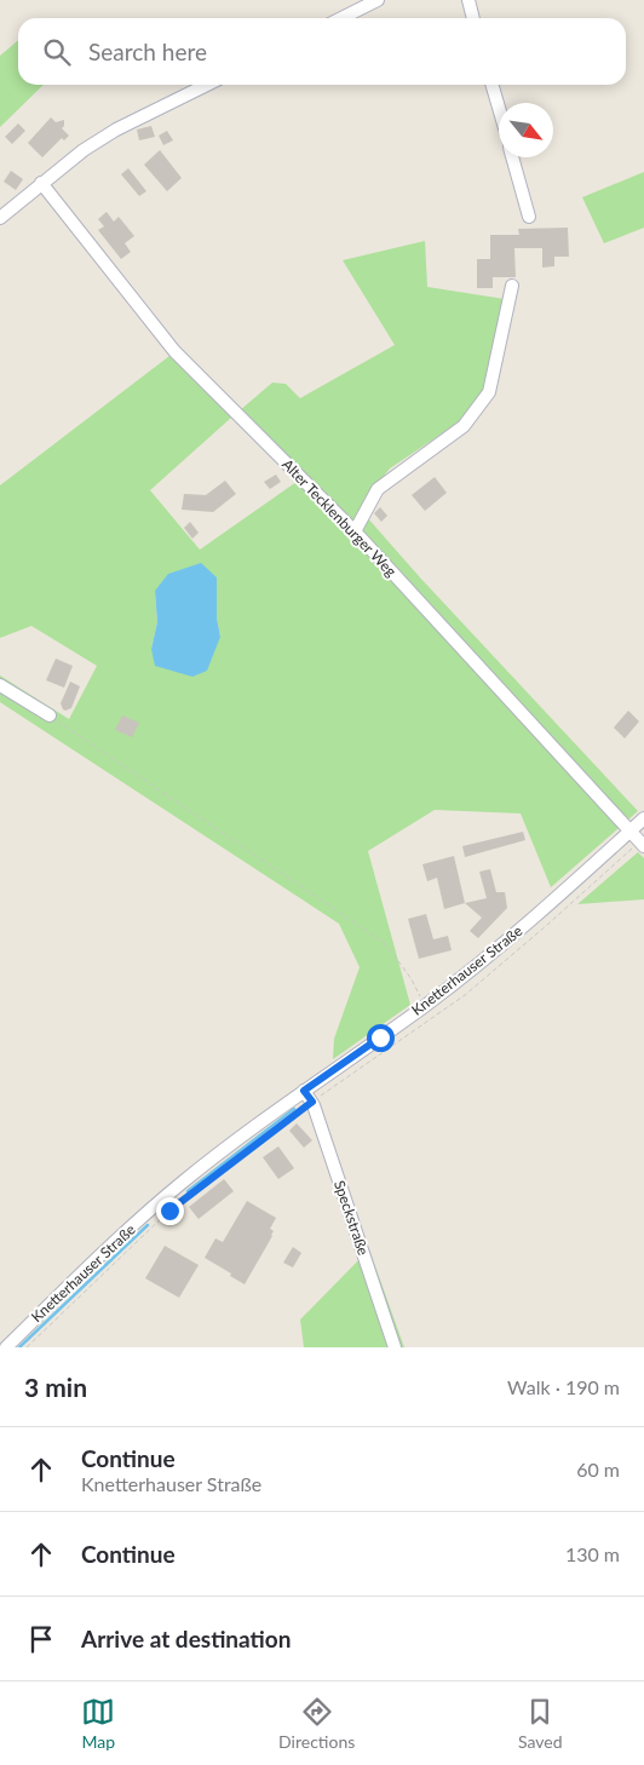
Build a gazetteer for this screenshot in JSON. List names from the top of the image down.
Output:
{
  "streets": {
    "street": ["Alter Tecklenburger Weg", "Knetterhauser Straße", "Speckstraße"]
  },
  "crossings": [
    ["Alter Tecklenburger Weg", "Knetterhauser Straße"],
    ["Knetterhauser Straße", "Speckstraße"]
  ],
  "north": "bottom right",
  "page": {
    "search": "Search here",
    "heading": ["3 min", "Walk · 190 m"],
    "list": [
      ["Continue", "Knetterhauser Straße", "60 m"],
      ["Continue", "130 m"],
      "Arrive at destination"
    ],
    "nav": ["Map", "Directions", "Saved"]
  }
}
